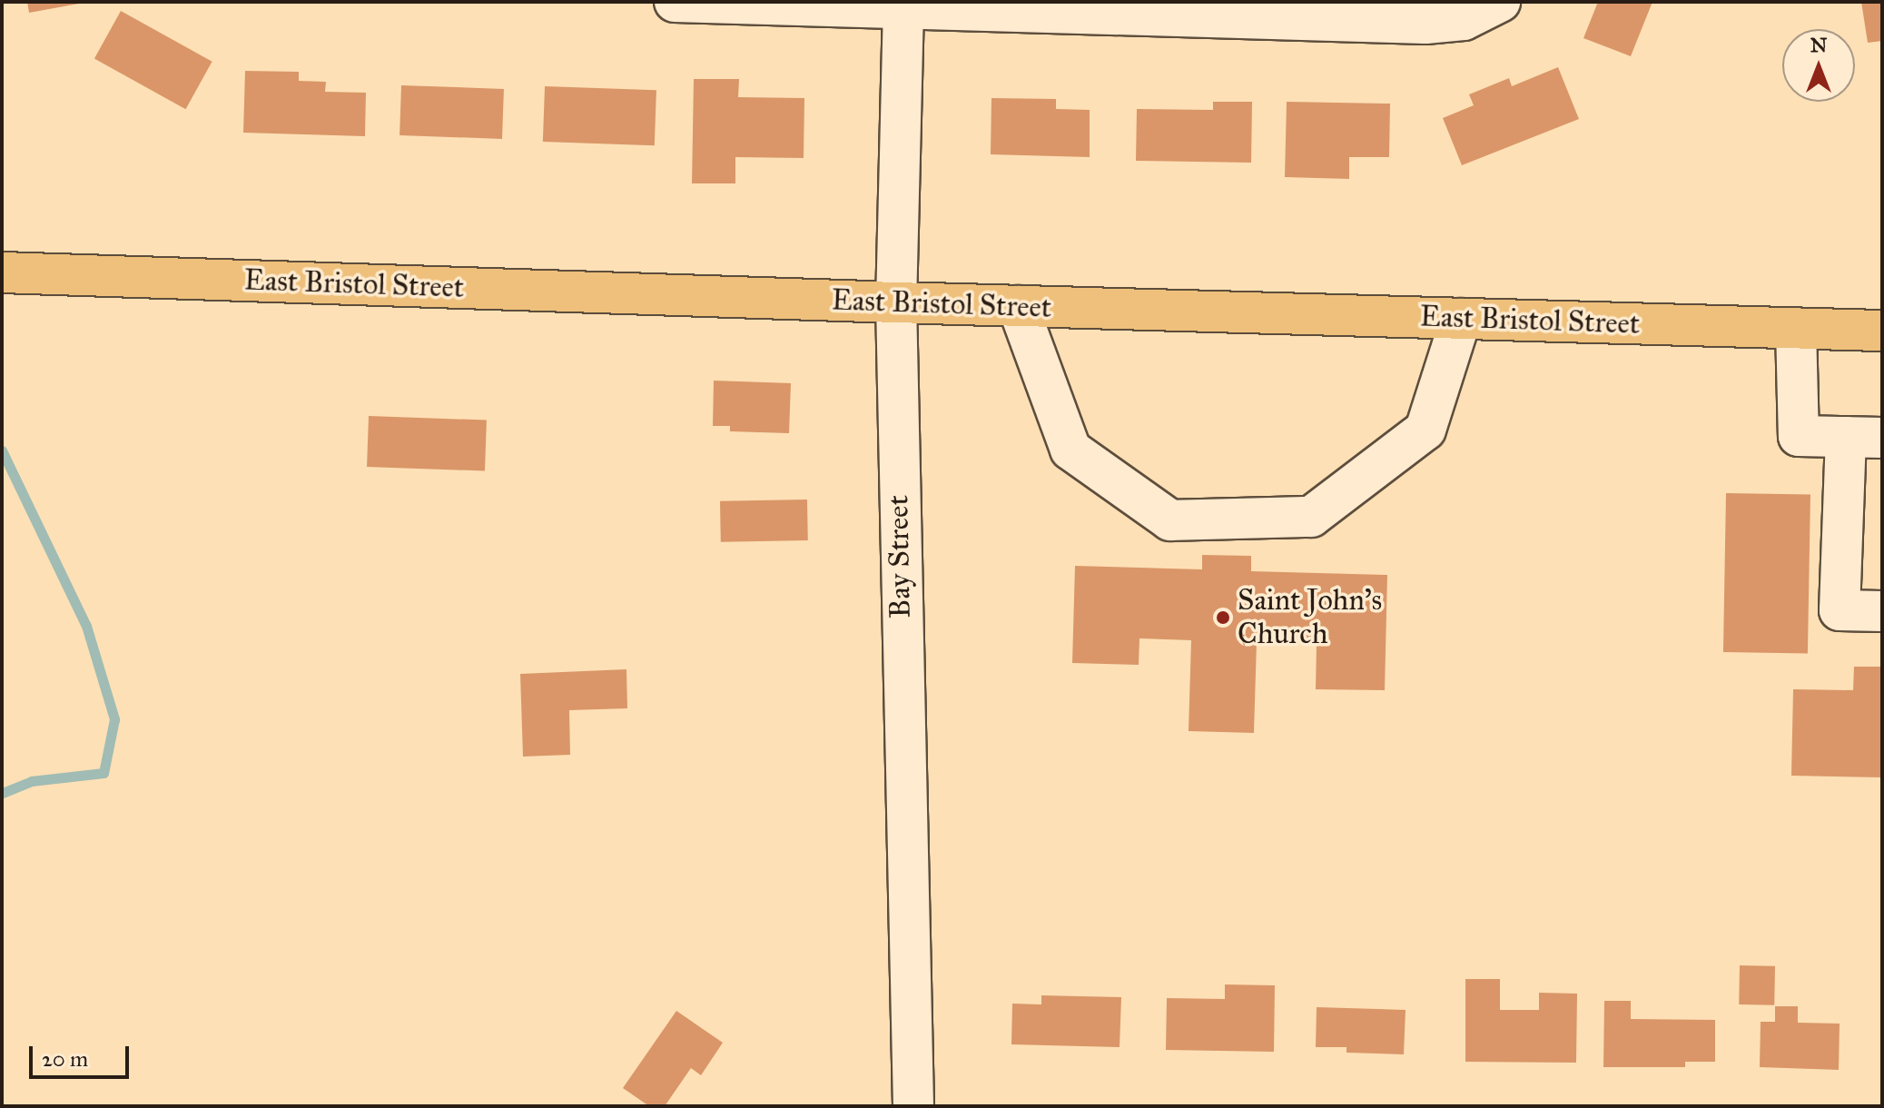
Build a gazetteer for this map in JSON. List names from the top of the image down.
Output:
{
  "streets": {
    "main road": ["East Bristol Street"],
    "street": ["Bay Street"]
  },
  "crossings": [
    ["East Bristol Street", "Bay Street"]
  ],
  "places": ["Saint John's Church"],
  "scale_bar": "20 m",
  "north": "top"
}
